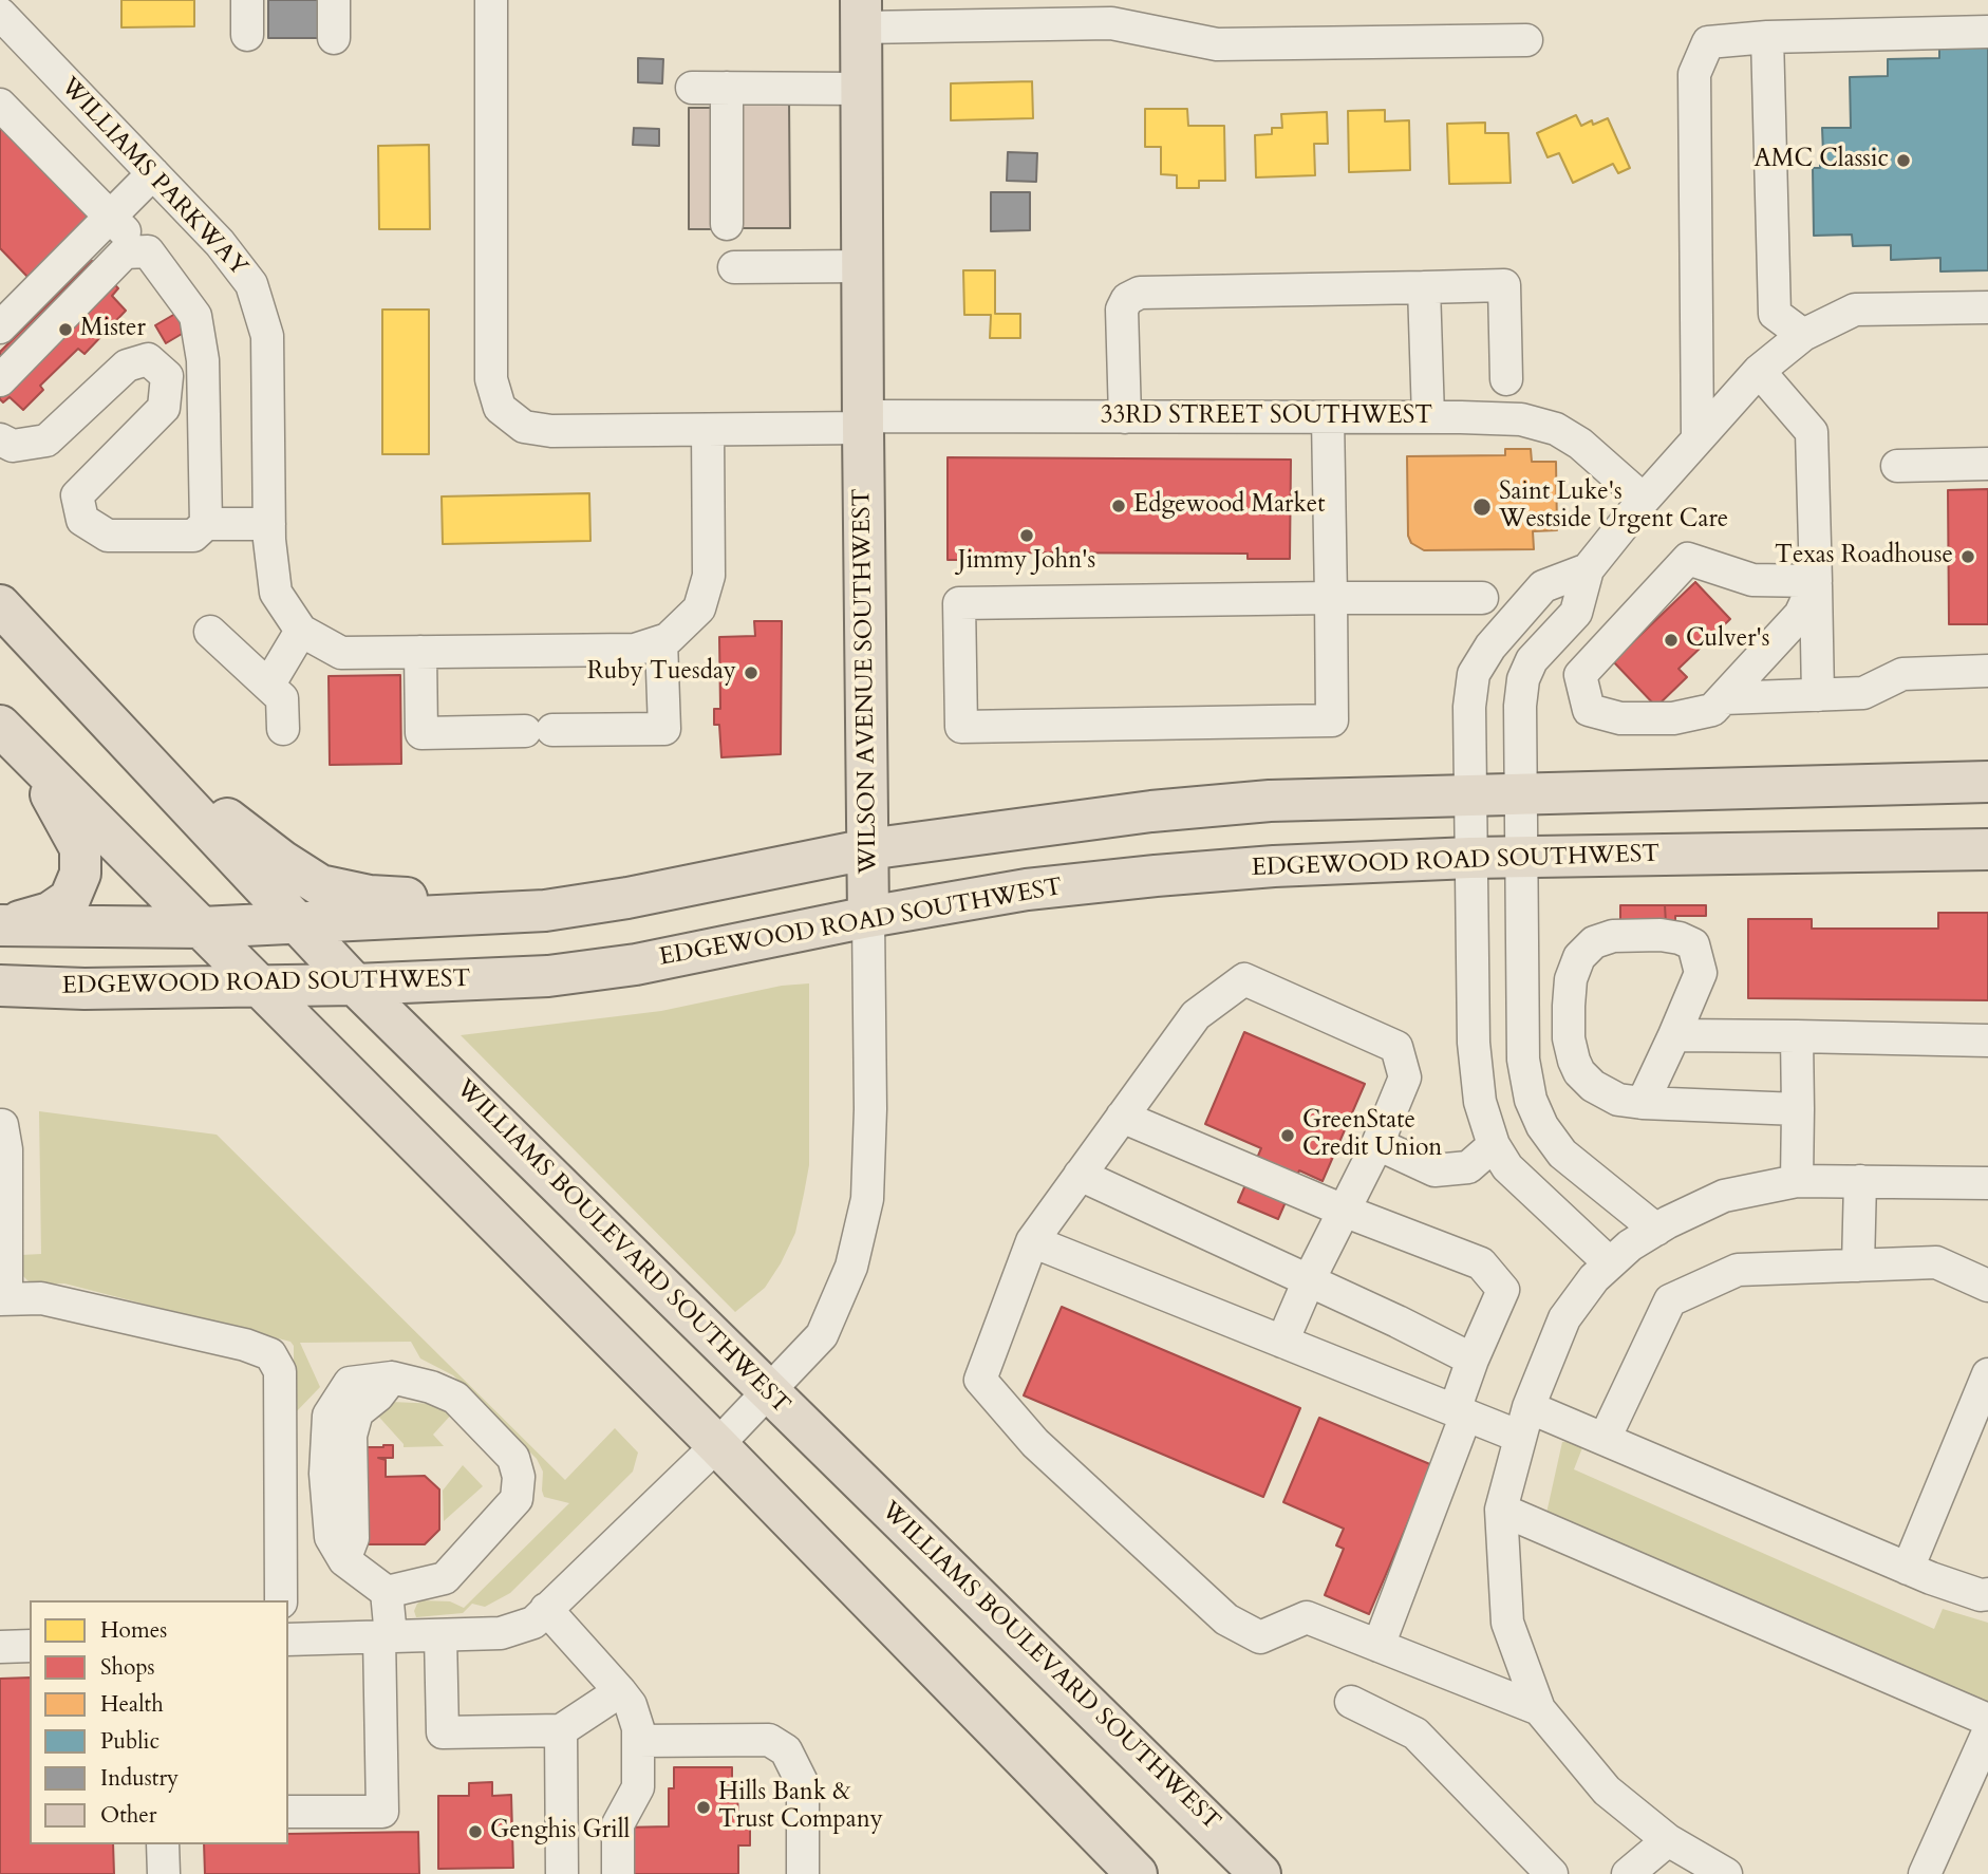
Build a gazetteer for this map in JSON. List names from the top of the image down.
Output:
{
  "streets": {
    "main road": ["WILSON AVENUE SOUTHWEST", "EDGEWOOD ROAD SOUTHWEST", "WILLIAMS BOULEVARD SOUTHWEST"],
    "street": ["WILLIAMS PARKWAY", "33RD STREET SOUTHWEST"]
  },
  "crossings": [
    ["33RD STREET SOUTHWEST", "WILSON AVENUE SOUTHWEST"],
    ["WILSON AVENUE SOUTHWEST", "EDGEWOOD ROAD SOUTHWEST"],
    ["WILSON AVENUE SOUTHWEST", "WILLIAMS BOULEVARD SOUTHWEST"],
    ["EDGEWOOD ROAD SOUTHWEST", "WILLIAMS BOULEVARD SOUTHWEST"]
  ],
  "places": [
    "AMC Classic",
    "Mister",
    "Edgewood Market",
    "Saint Luke's Westside Urgent Care",
    "Jimmy John's",
    "Texas Roadhouse",
    "Culver's",
    "Ruby Tuesday",
    "GreenState Credit Union",
    "Hills Bank & Trust Company",
    "Genghis Grill"
  ],
  "legend": [
    "Homes",
    "Shops",
    "Health",
    "Public",
    "Industry",
    "Other"
  ]
}
